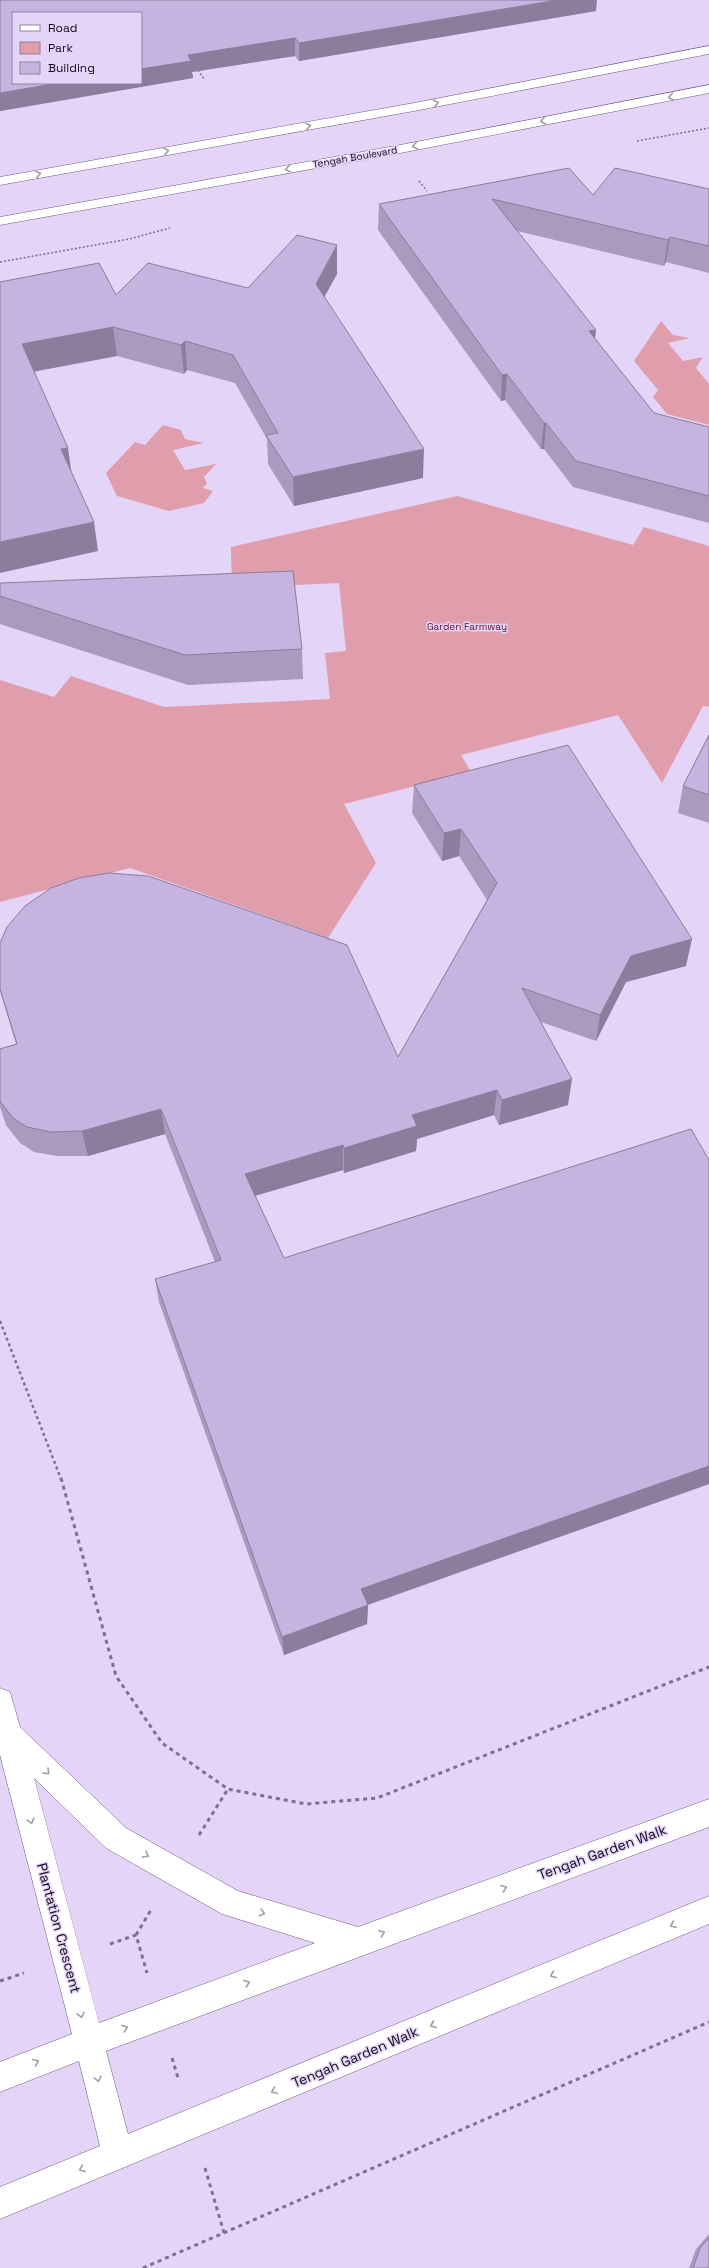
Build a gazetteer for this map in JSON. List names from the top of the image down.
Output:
{
  "streets": {
    "main road": ["Tengah Boulevard", "Tengah Garden Walk", "Plantation Crescent"]
  },
  "crossings": [
    ["Tengah Garden Walk", "Plantation Crescent"]
  ],
  "one_way": ["Plantation Crescent"],
  "parks": ["Garden Farmway"],
  "legend": ["Road", "Park", "Building"]
}
